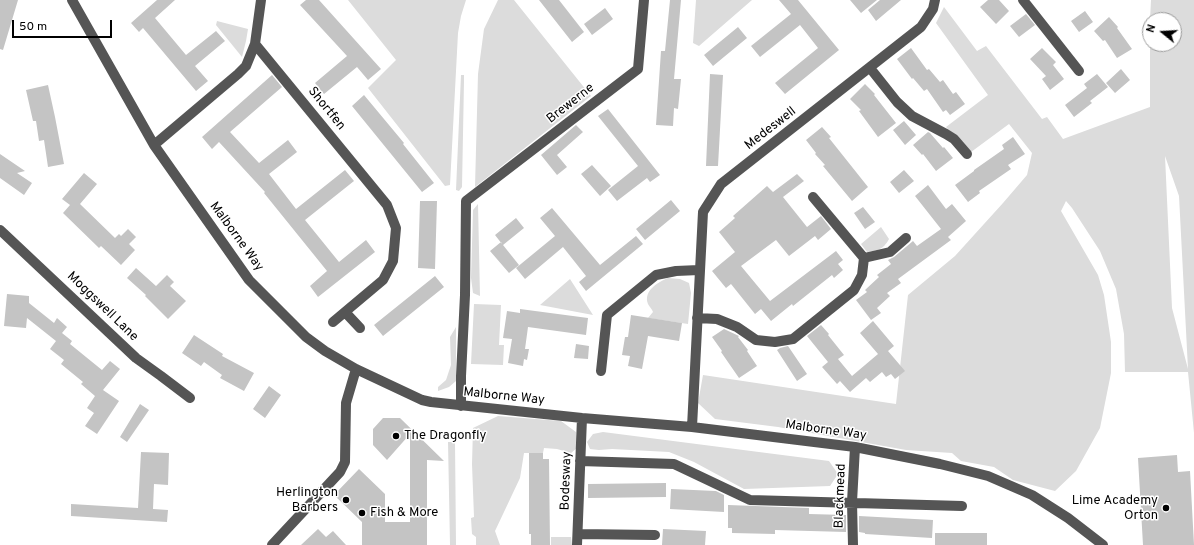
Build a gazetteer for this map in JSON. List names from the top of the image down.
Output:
{
  "streets": {
    "street": [
      "Brewerne",
      "Shortfen",
      "Medeswell",
      "Malborne Way",
      "Moggswell Lane",
      "Bodesway",
      "Blackmead"
    ]
  },
  "crossings": [
    ["Brewerne", "Malborne Way"],
    ["Medeswell", "Malborne Way"],
    ["Malborne Way", "Bodesway"],
    ["Malborne Way", "Blackmead"]
  ],
  "places": [
    "The Dragonfly",
    "Herlington Barbers",
    "Lime Academy Orton",
    "Fish & More"
  ],
  "scale_bar": "50 m",
  "north": "left"
}
